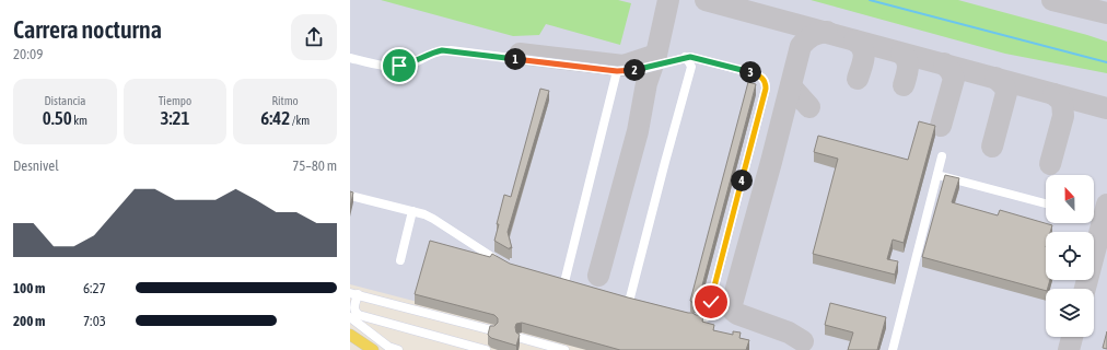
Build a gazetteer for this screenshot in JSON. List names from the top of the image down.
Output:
{
  "north": "top",
  "page": {
    "heading": ["Carrera nocturna", "20:09"],
    "pins": [
      "1",
      "2",
      "3",
      "4"
    ],
    "stats": [
      ["Distancia", "0.50 km"],
      ["Tiempo", "3:21"],
      ["Ritmo", "6:42 /km"]
    ],
    "chart": ["Desnivel", "75–80 m"],
    "list": [
      {
        "name": "100 m",
        "note": "6:27"
      },
      {
        "name": "200 m",
        "note": "7:03"
      }
    ]
  }
}
